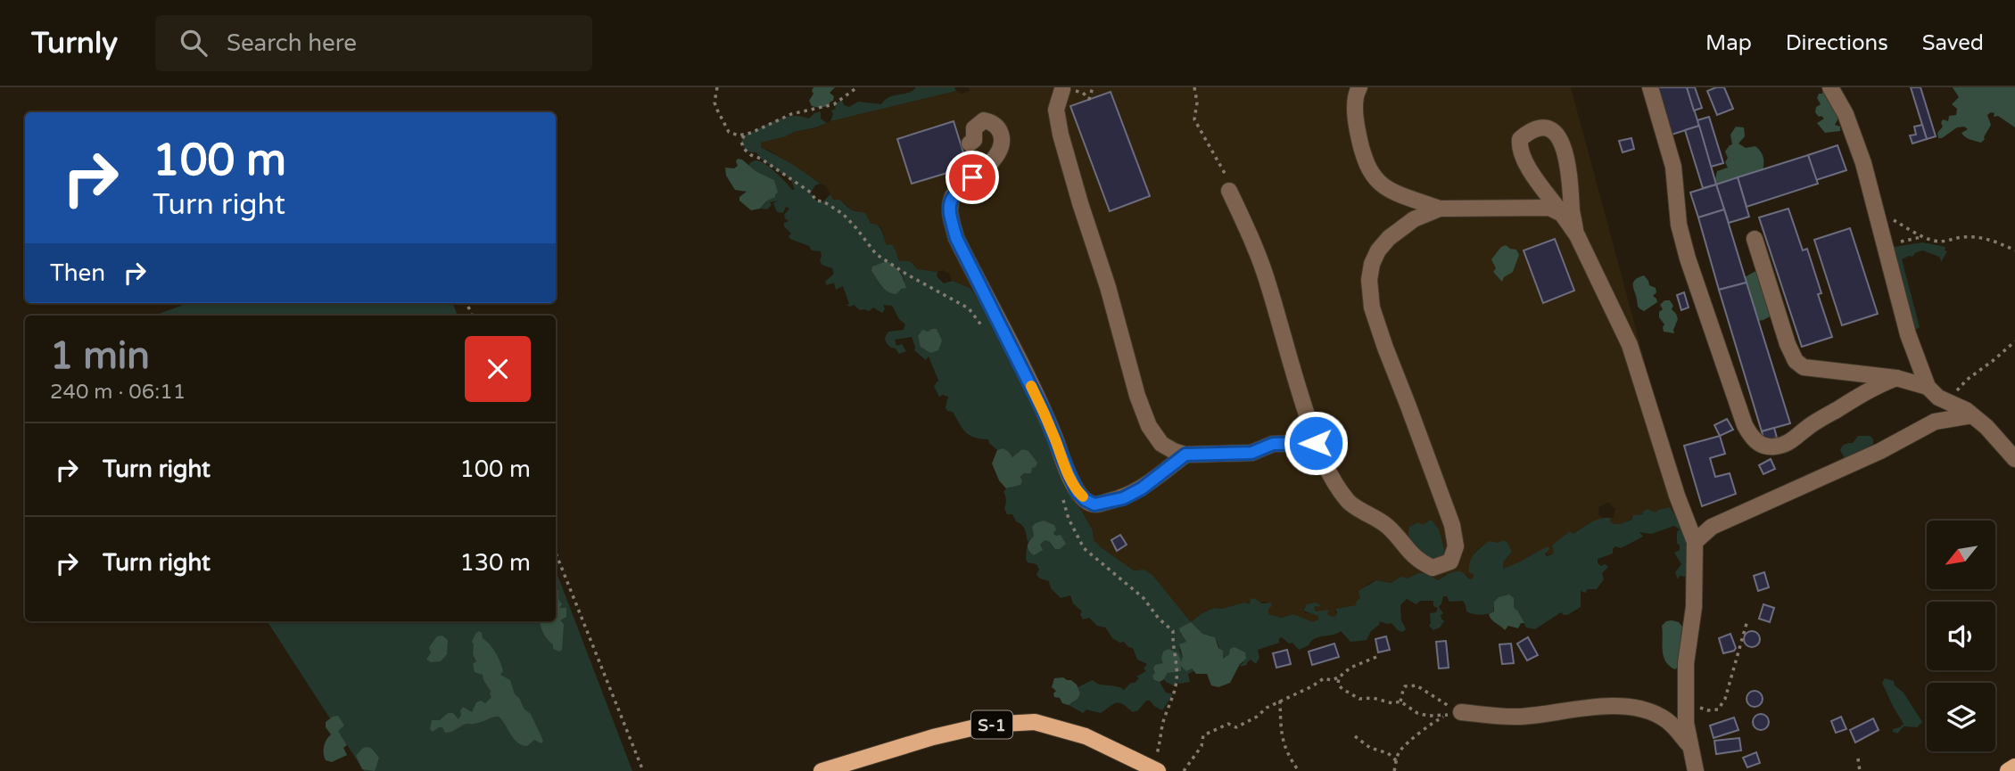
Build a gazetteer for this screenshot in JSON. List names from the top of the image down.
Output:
{
  "streets": {
    "main road": ["S-1"]
  },
  "north": "bottom left",
  "page": {
    "header": "Turnly",
    "search": "Search here",
    "nav": ["Map", "Directions", "Saved"],
    "turn": ["100 m", "Turn right"],
    "then": "Then",
    "heading": ["1 min", "240 m · 06:11"],
    "list": [
      {
        "name": "Turn right",
        "value": "100 m"
      },
      {
        "name": "Turn right",
        "value": "130 m"
      }
    ]
  }
}
